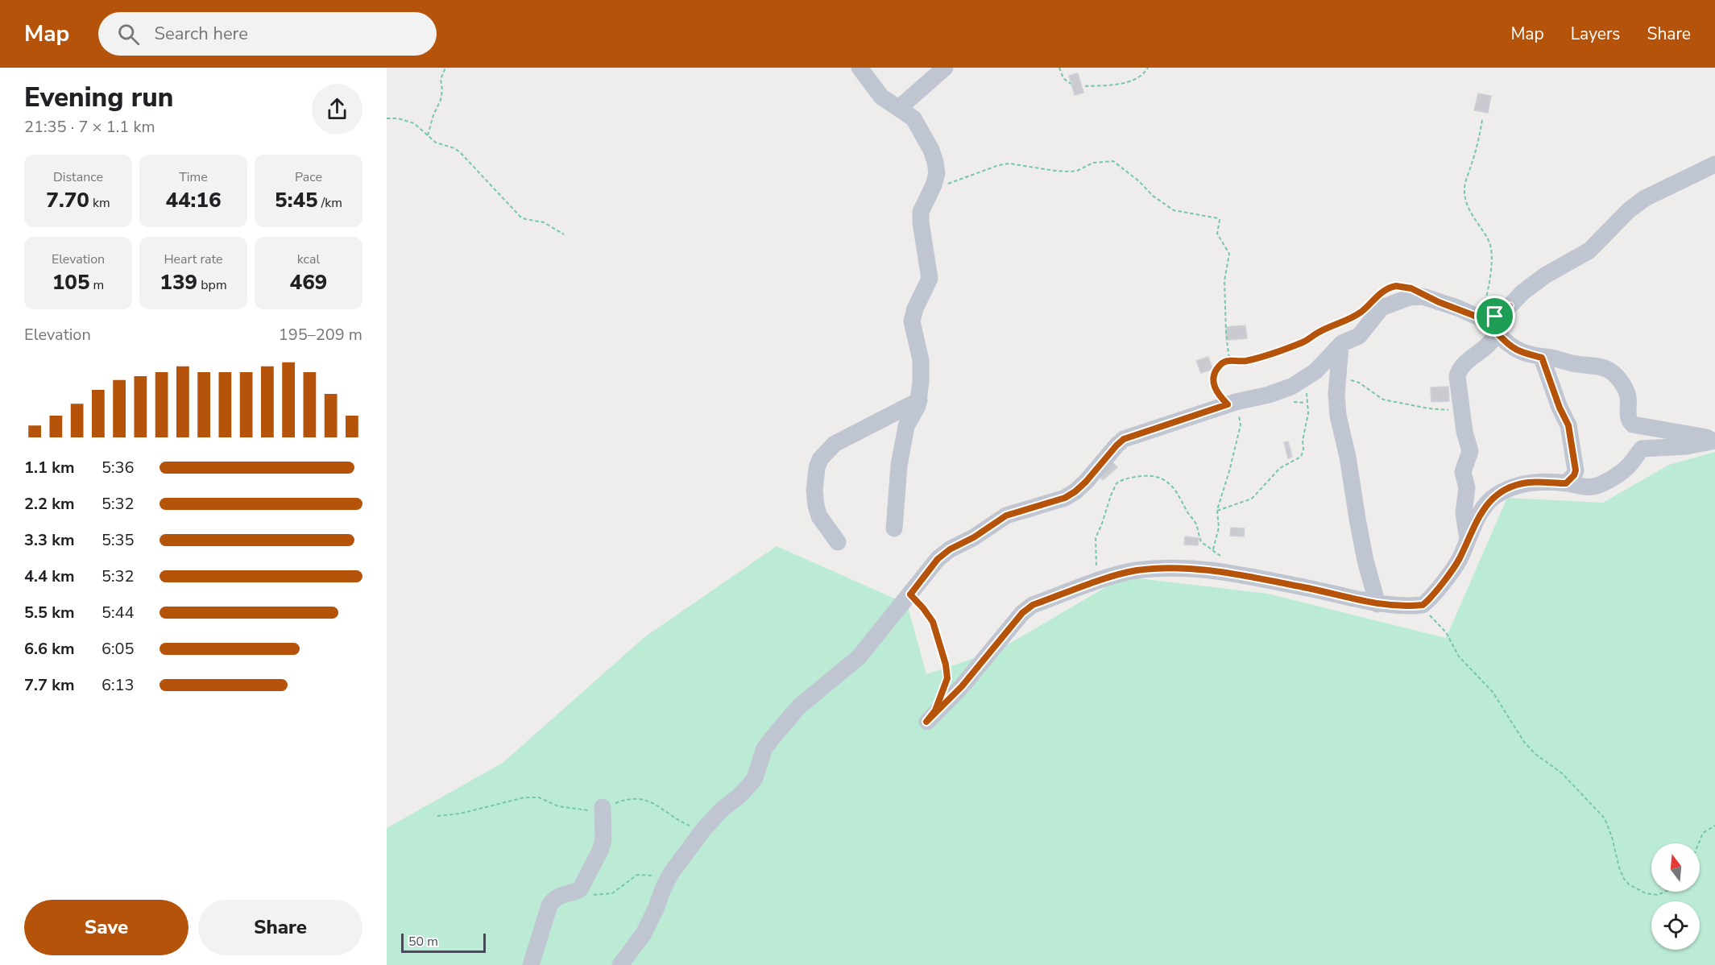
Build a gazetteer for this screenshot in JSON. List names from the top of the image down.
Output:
{
  "scale_bar": "50 m",
  "north": "top",
  "page": {
    "header": "Map",
    "search": "Search here",
    "nav": ["Map", "Layers", "Share"],
    "heading": ["Evening run", "21:35 · 7 × 1.1 km"],
    "stats": [
      ["Distance", "7.70 km"],
      ["Time", "44:16"],
      ["Pace", "5:45 /km"],
      ["Elevation", "105 m"],
      ["Heart rate", "139 bpm"],
      ["kcal", "469"]
    ],
    "chart": ["Elevation", "195–209 m"],
    "list": [
      {
        "name": "1.1 km",
        "note": "5:36"
      },
      {
        "name": "2.2 km",
        "note": "5:32"
      },
      {
        "name": "3.3 km",
        "note": "5:35"
      },
      {
        "name": "4.4 km",
        "note": "5:32"
      },
      {
        "name": "5.5 km",
        "note": "5:44"
      },
      {
        "name": "6.6 km",
        "note": "6:05"
      },
      {
        "name": "7.7 km",
        "note": "6:13"
      }
    ],
    "buttons": ["Save", "Share"],
    "scale": "50 m"
  }
}
